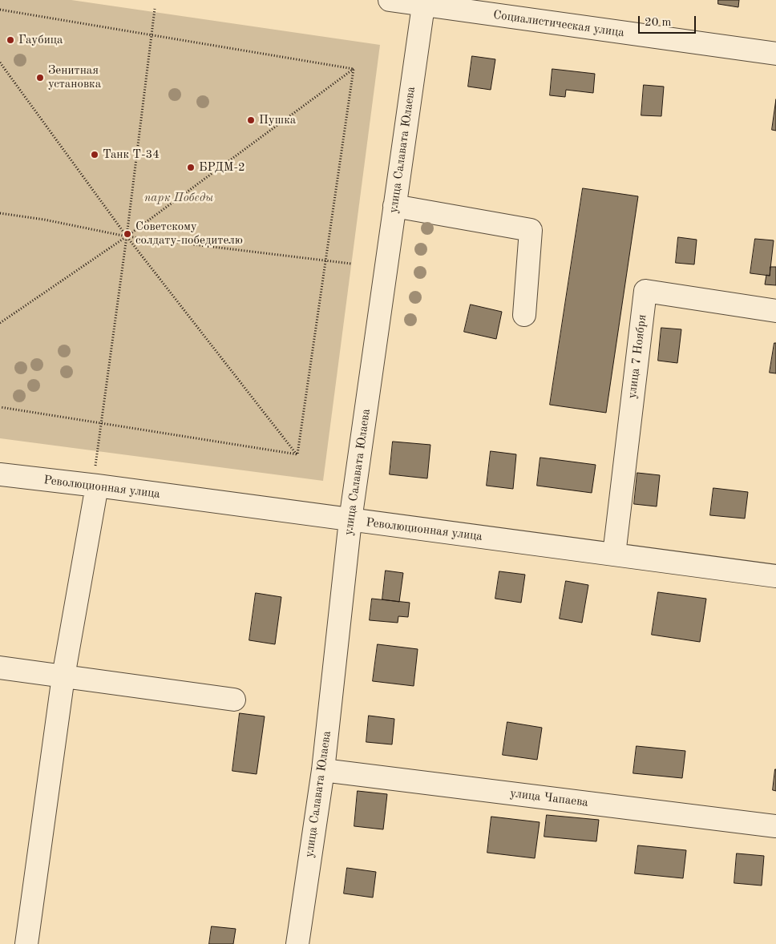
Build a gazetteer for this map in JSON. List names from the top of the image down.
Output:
{
  "streets": {
    "street": [
      "Социалистическая улица",
      "улица Салавата Юлаева",
      "улица 7 Ноября",
      "Революционная улица",
      "улица Чапаева"
    ]
  },
  "crossings": [
    ["Социалистическая улица", "улица Салавата Юлаева"],
    ["улица Салавата Юлаева", "Революционная улица"],
    ["улица Салавата Юлаева", "улица Чапаева"],
    ["улица 7 Ноября", "Революционная улица"]
  ],
  "parks": ["парк Победы"],
  "places": [
    "Гаубица",
    "Зенитная установка",
    "Пушка",
    "Танк Т-34",
    "БРДМ-2",
    "Советскому солдату-победителю"
  ],
  "scale_bar": "20 m"
}
